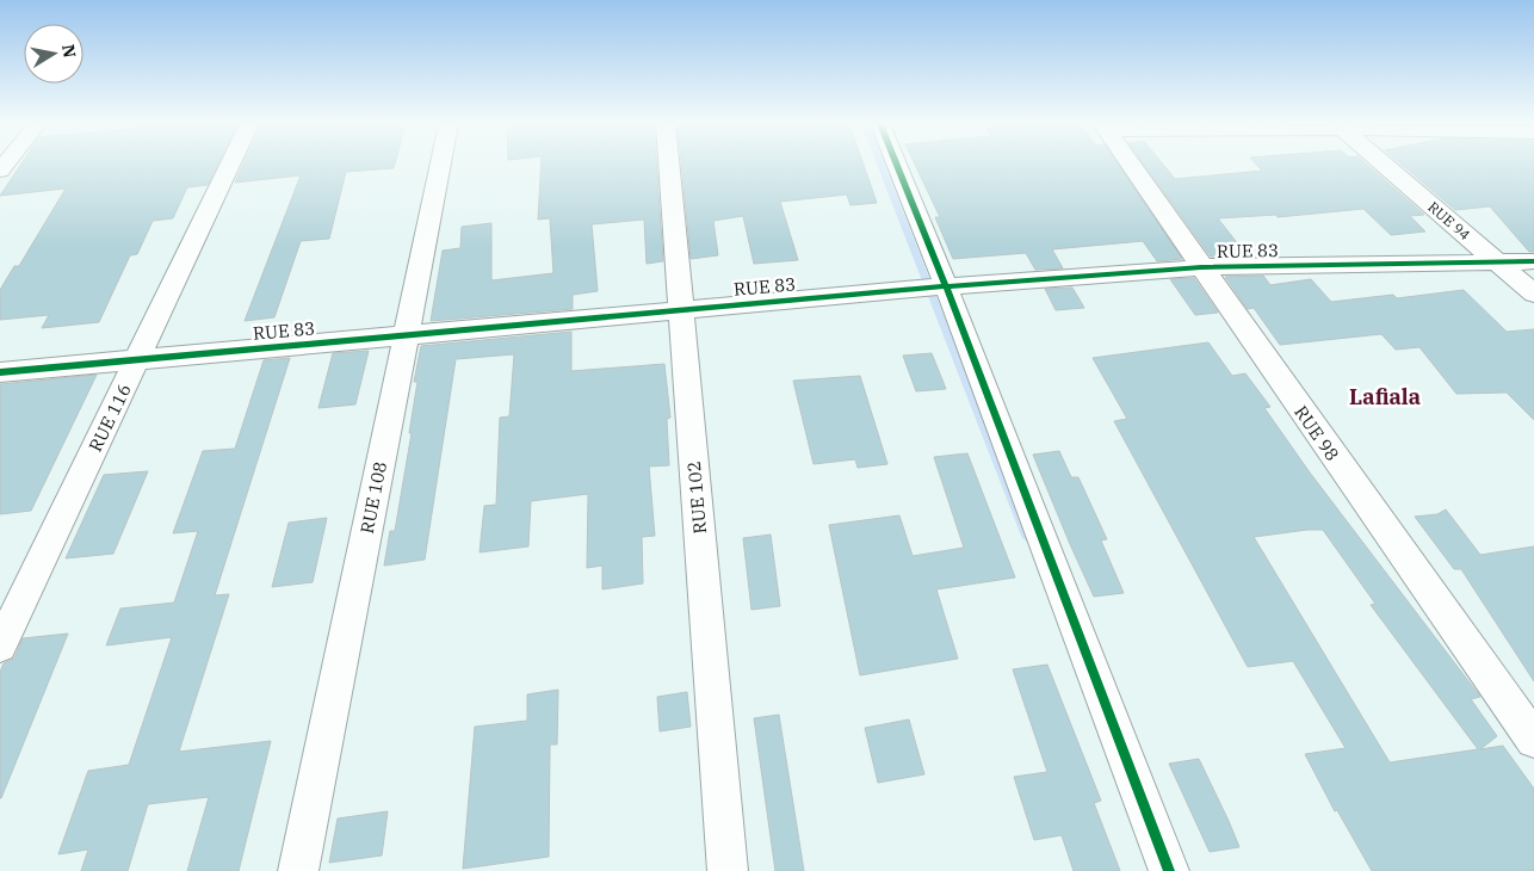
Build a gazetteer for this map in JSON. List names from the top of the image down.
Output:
{
  "streets": {
    "street": [
      "RUE 94",
      "RUE 83",
      "RUE 116",
      "RUE 98",
      "RUE 108",
      "RUE 102"
    ]
  },
  "crossings": [
    ["RUE 94", "RUE 83"],
    ["RUE 83", "RUE 116"],
    ["RUE 83", "RUE 98"],
    ["RUE 83", "RUE 108"],
    ["RUE 83", "RUE 102"]
  ],
  "districts": ["Lafiala"],
  "north": "right"
}
